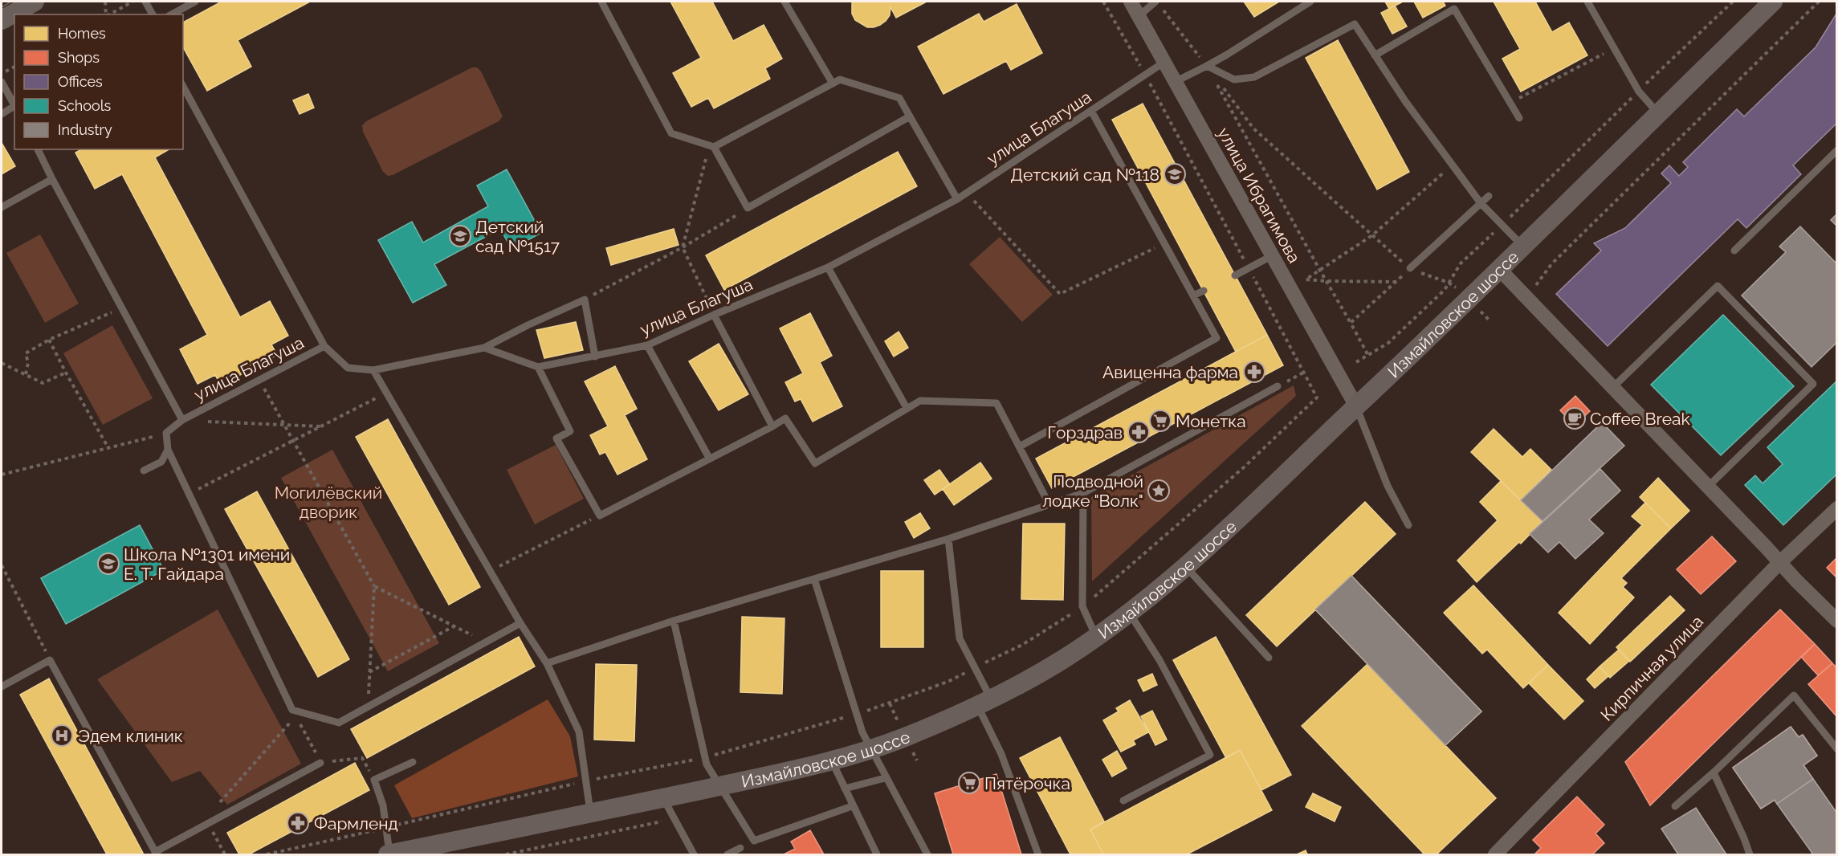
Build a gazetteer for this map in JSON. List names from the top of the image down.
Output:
{
  "streets": {
    "main road": ["Измайловское шоссе"],
    "street": ["улица Ибрагимова", "Кирпичная улица"],
    "lane": ["улица Благуша"]
  },
  "crossings": [
    ["улица Благуша", "улица Ибрагимова"],
    ["улица Ибрагимова", "Измайловское шоссе"]
  ],
  "parks": ["Могилёвский дворик"],
  "places": {
    "school or university": ["Детский сад №118", "Детский сад №1517", "Школа №1301 имени Е. Т. Гайдара"],
    "pharmacy": ["Авиценна фарма", "Горздрав", "Фармленд"],
    "cafe": ["Coffee Break"],
    "supermarket": ["Монетка", "Пятёрочка"],
    "place": ["Подводной лодке \"Волк\""],
    "hospital": ["Эдем клиник"]
  },
  "legend": [
    "Homes",
    "Shops",
    "Offices",
    "Schools",
    "Industry"
  ]
}
